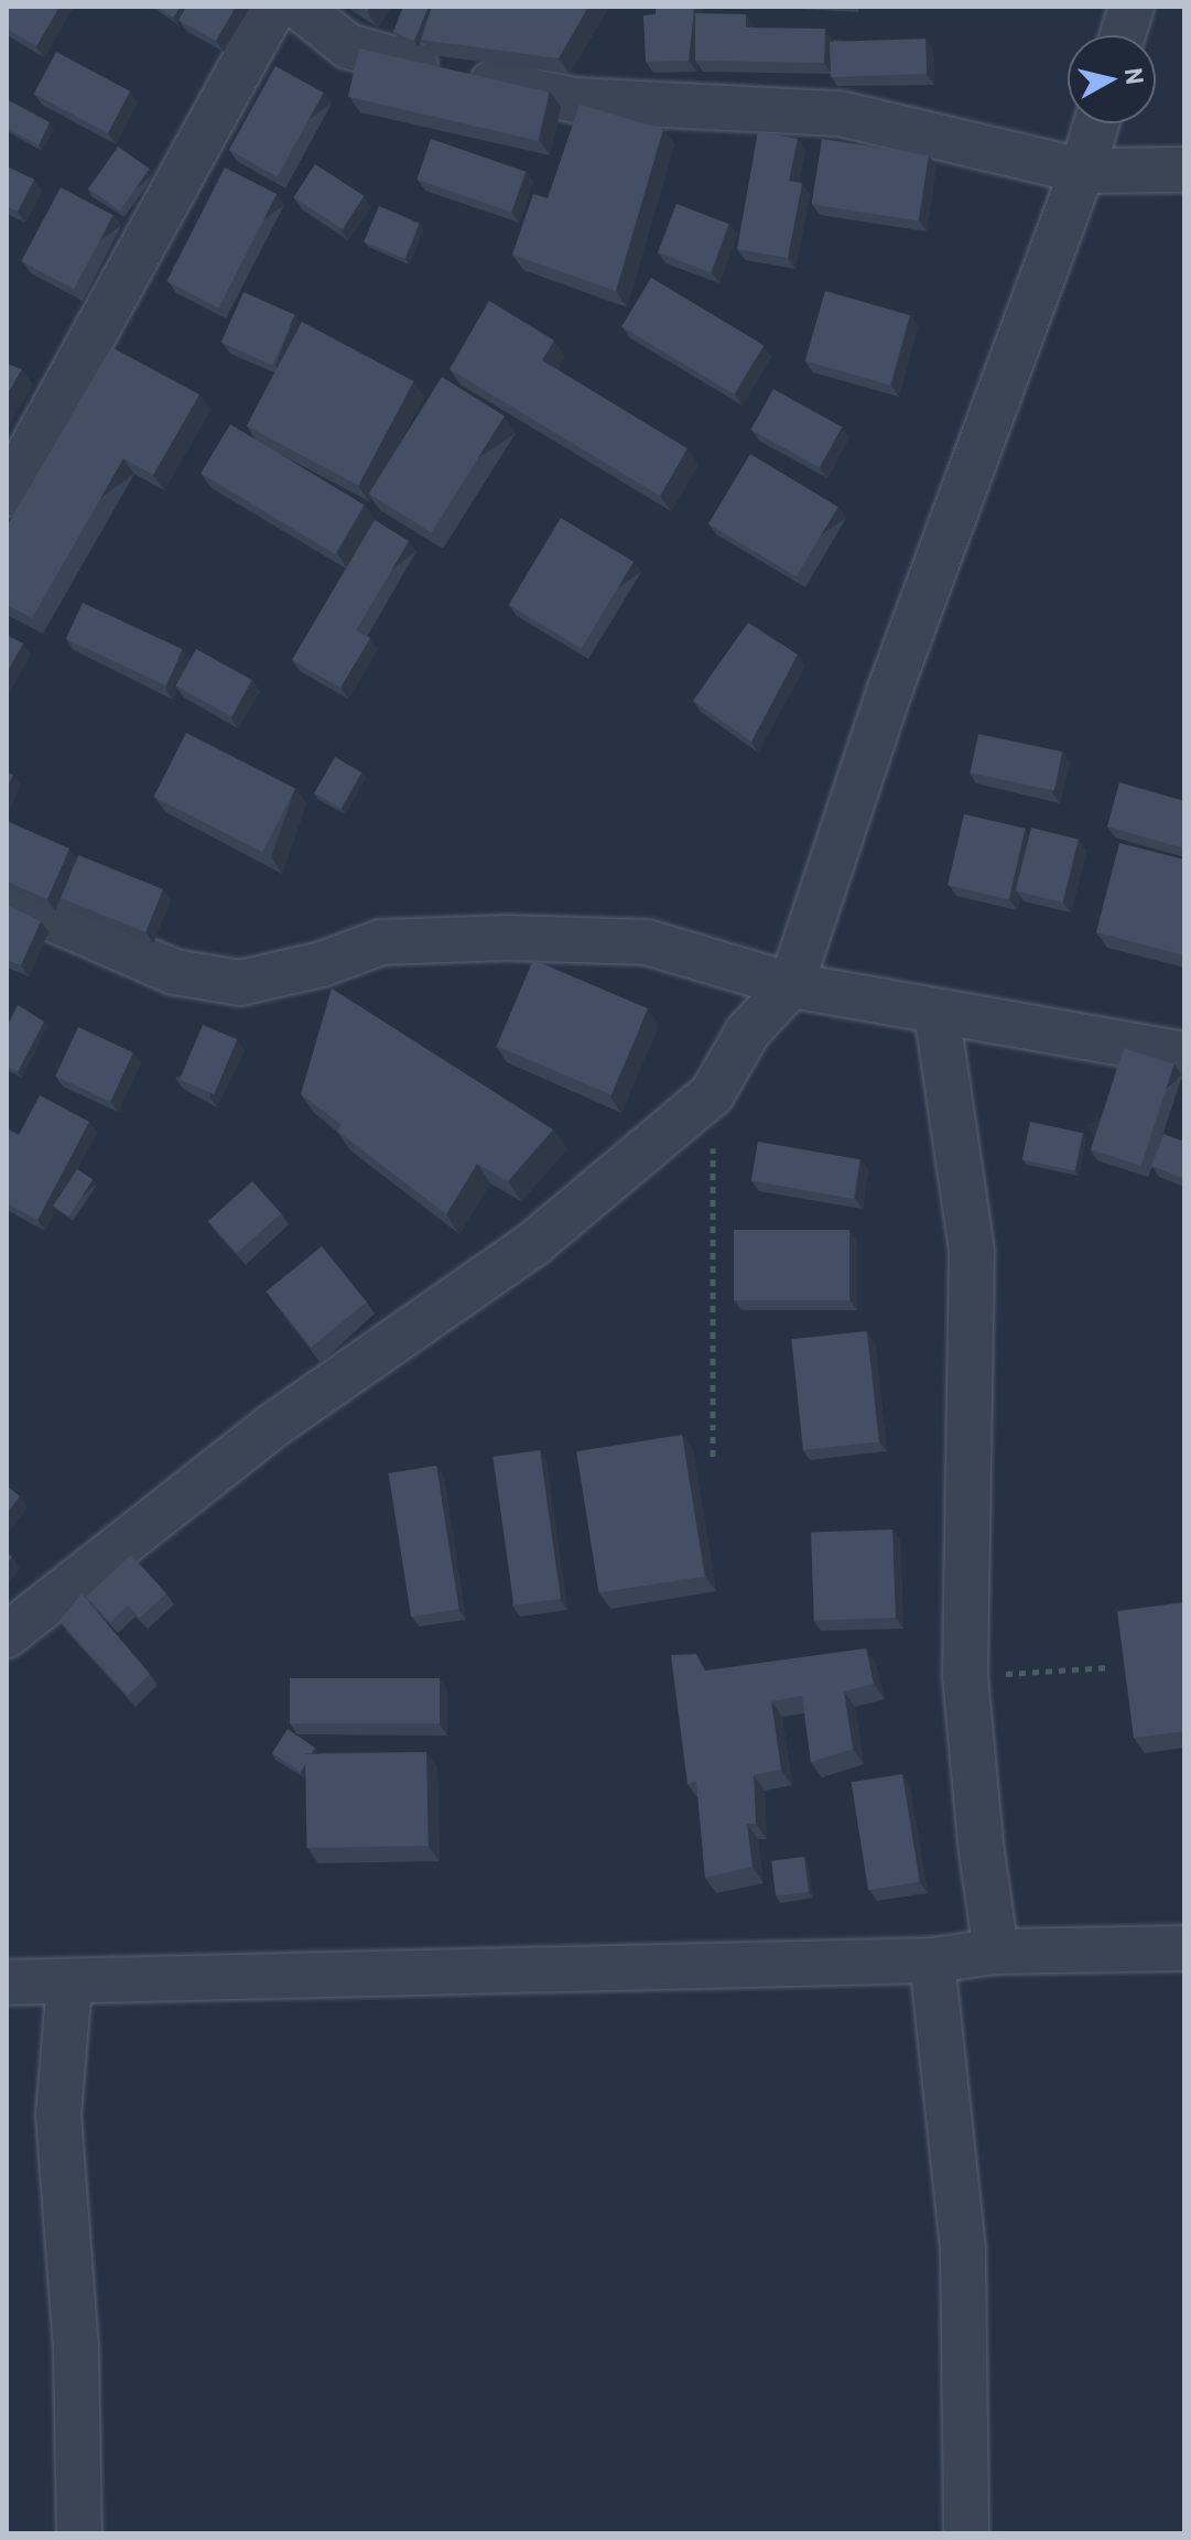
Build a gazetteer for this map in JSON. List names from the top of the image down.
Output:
{
  "north": "right"
}
